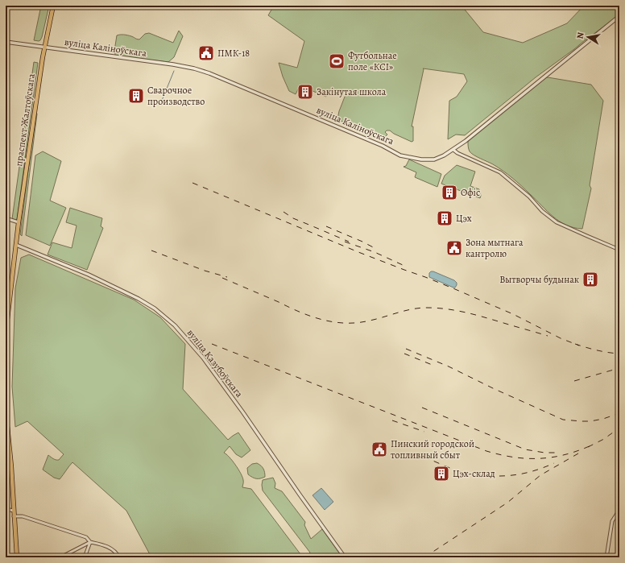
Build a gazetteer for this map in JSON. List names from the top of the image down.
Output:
{
  "streets": {
    "main road": ["праспект Жалтоўскага"],
    "street": ["вуліца Каліноўскага", "вуліца Казубоўскага"]
  },
  "crossings": [
    ["вуліца Каліноўскага", "праспект Жалтоўскага"],
    ["праспект Жалтоўскага", "вуліца Казубоўскага"]
  ],
  "places": {
    "public building": ["ПМК-18", "Зона мытнага кантролю", "Пинский городской топливный сбыт"],
    "sports": ["Футбольнае поле «КСІ»"],
    "building": [
      "Закінутая школа",
      "Сварочное производство",
      "Офіс",
      "Цэх",
      "Вытворчы будынак",
      "Цэх-склад"
    ]
  },
  "north": "left"
}
